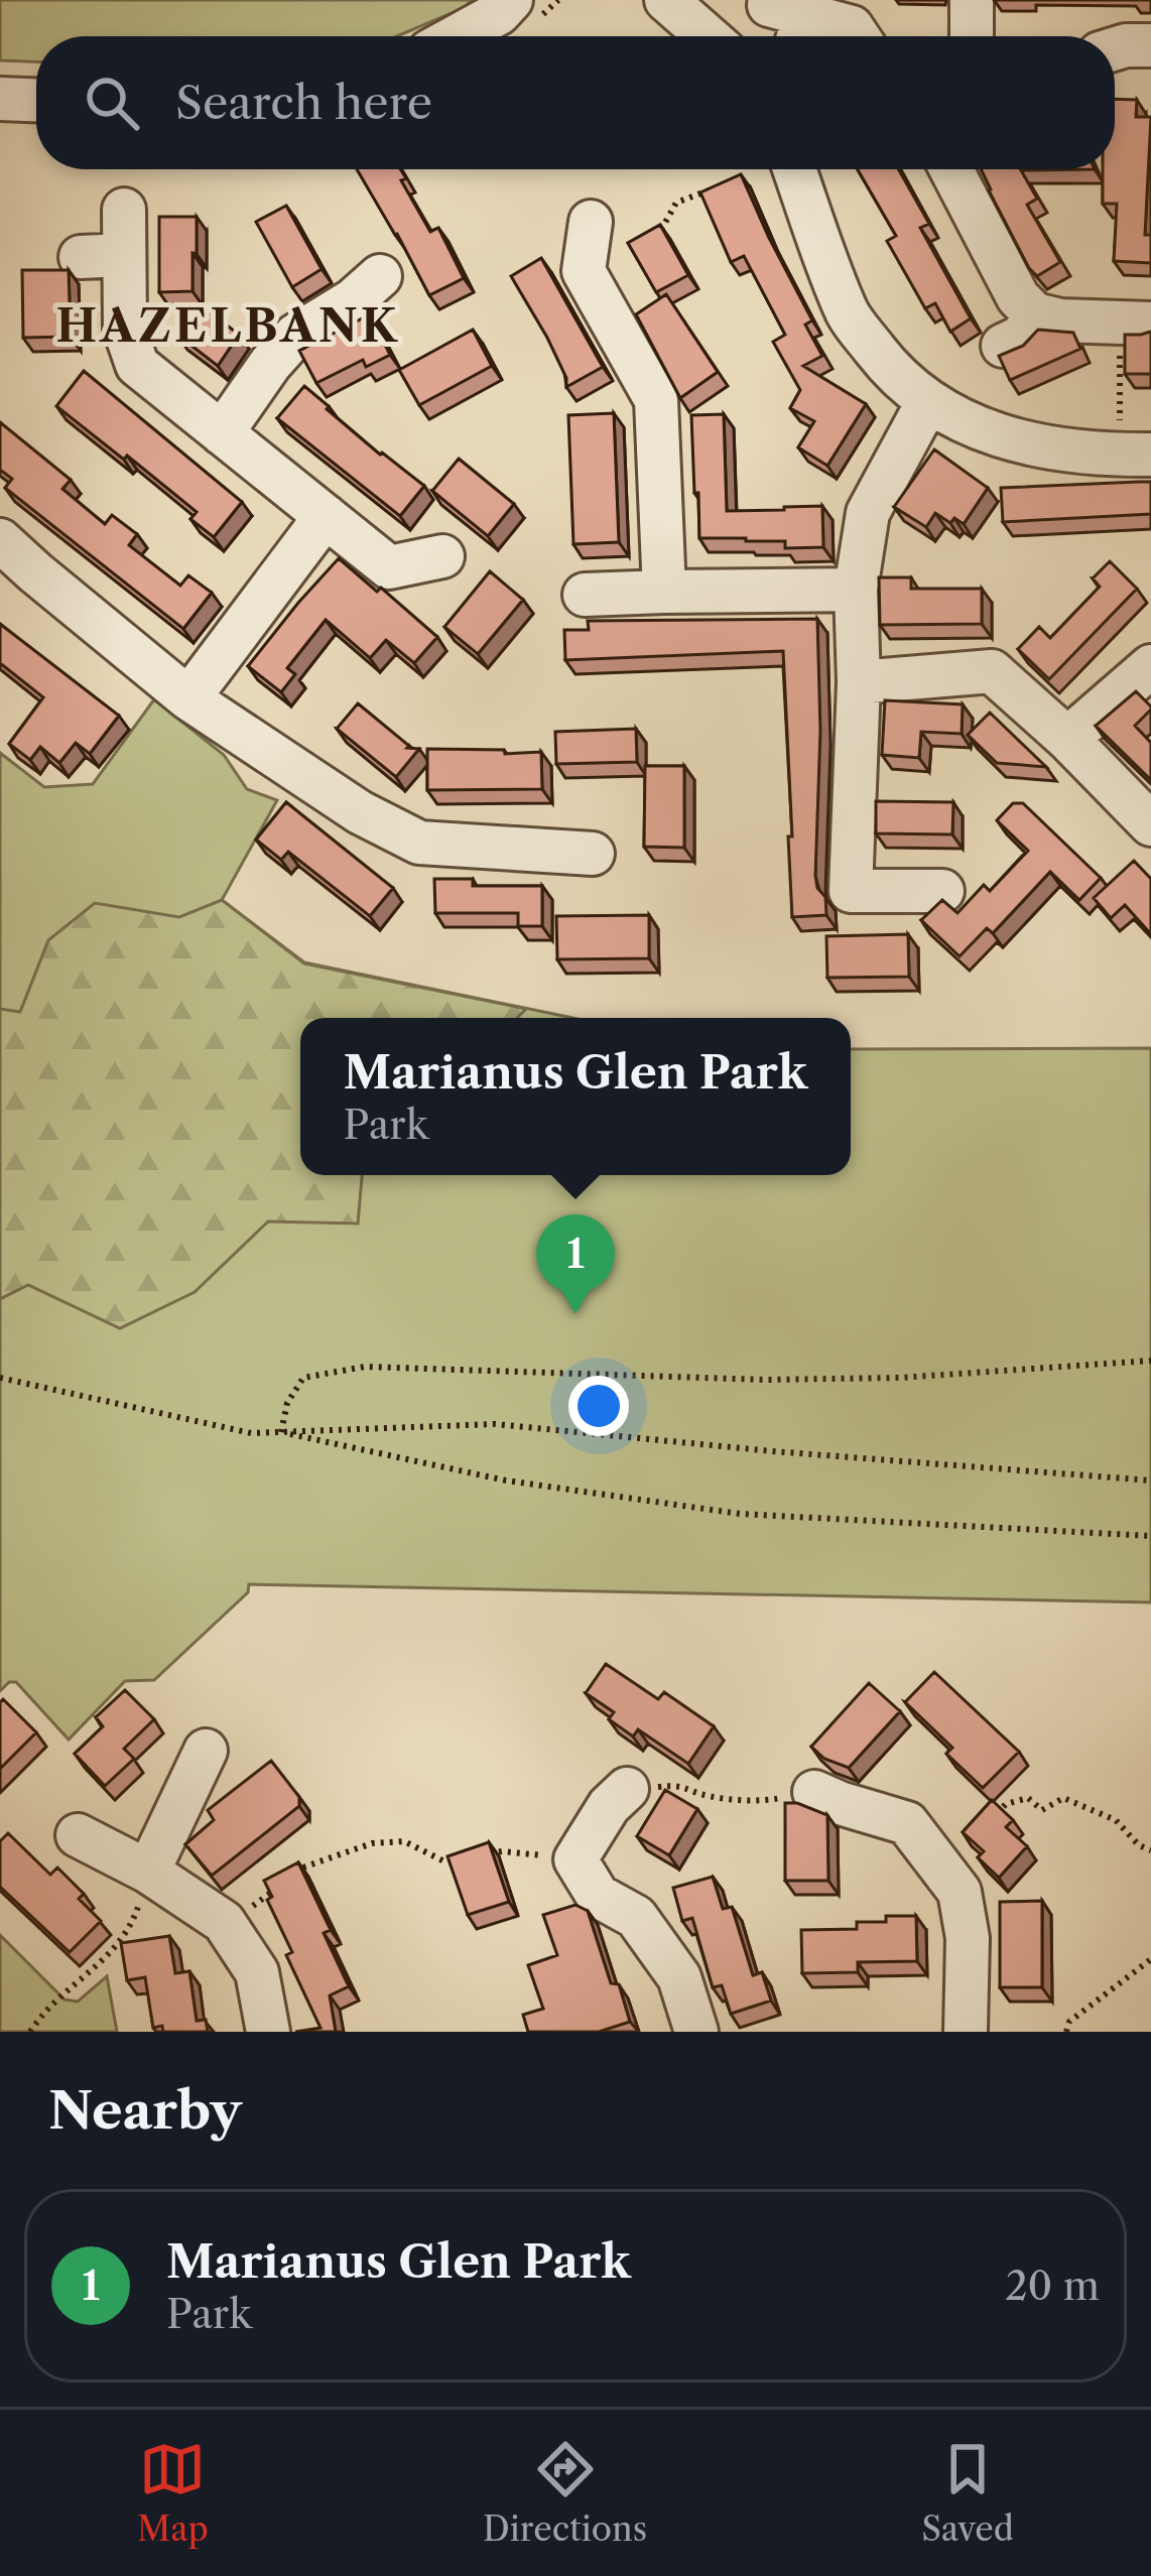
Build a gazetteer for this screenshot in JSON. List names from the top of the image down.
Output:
{
  "districts": ["HAZELBANK"],
  "page": {
    "search": "Search here",
    "popup": ["Marianus Glen Park", "Park"],
    "pins": "1",
    "heading": "Nearby",
    "list": [
      {
        "mark": "1",
        "name": "Marianus Glen Park",
        "note": "Park",
        "value": "20 m"
      }
    ],
    "nav": ["Map", "Directions", "Saved"]
  }
}
